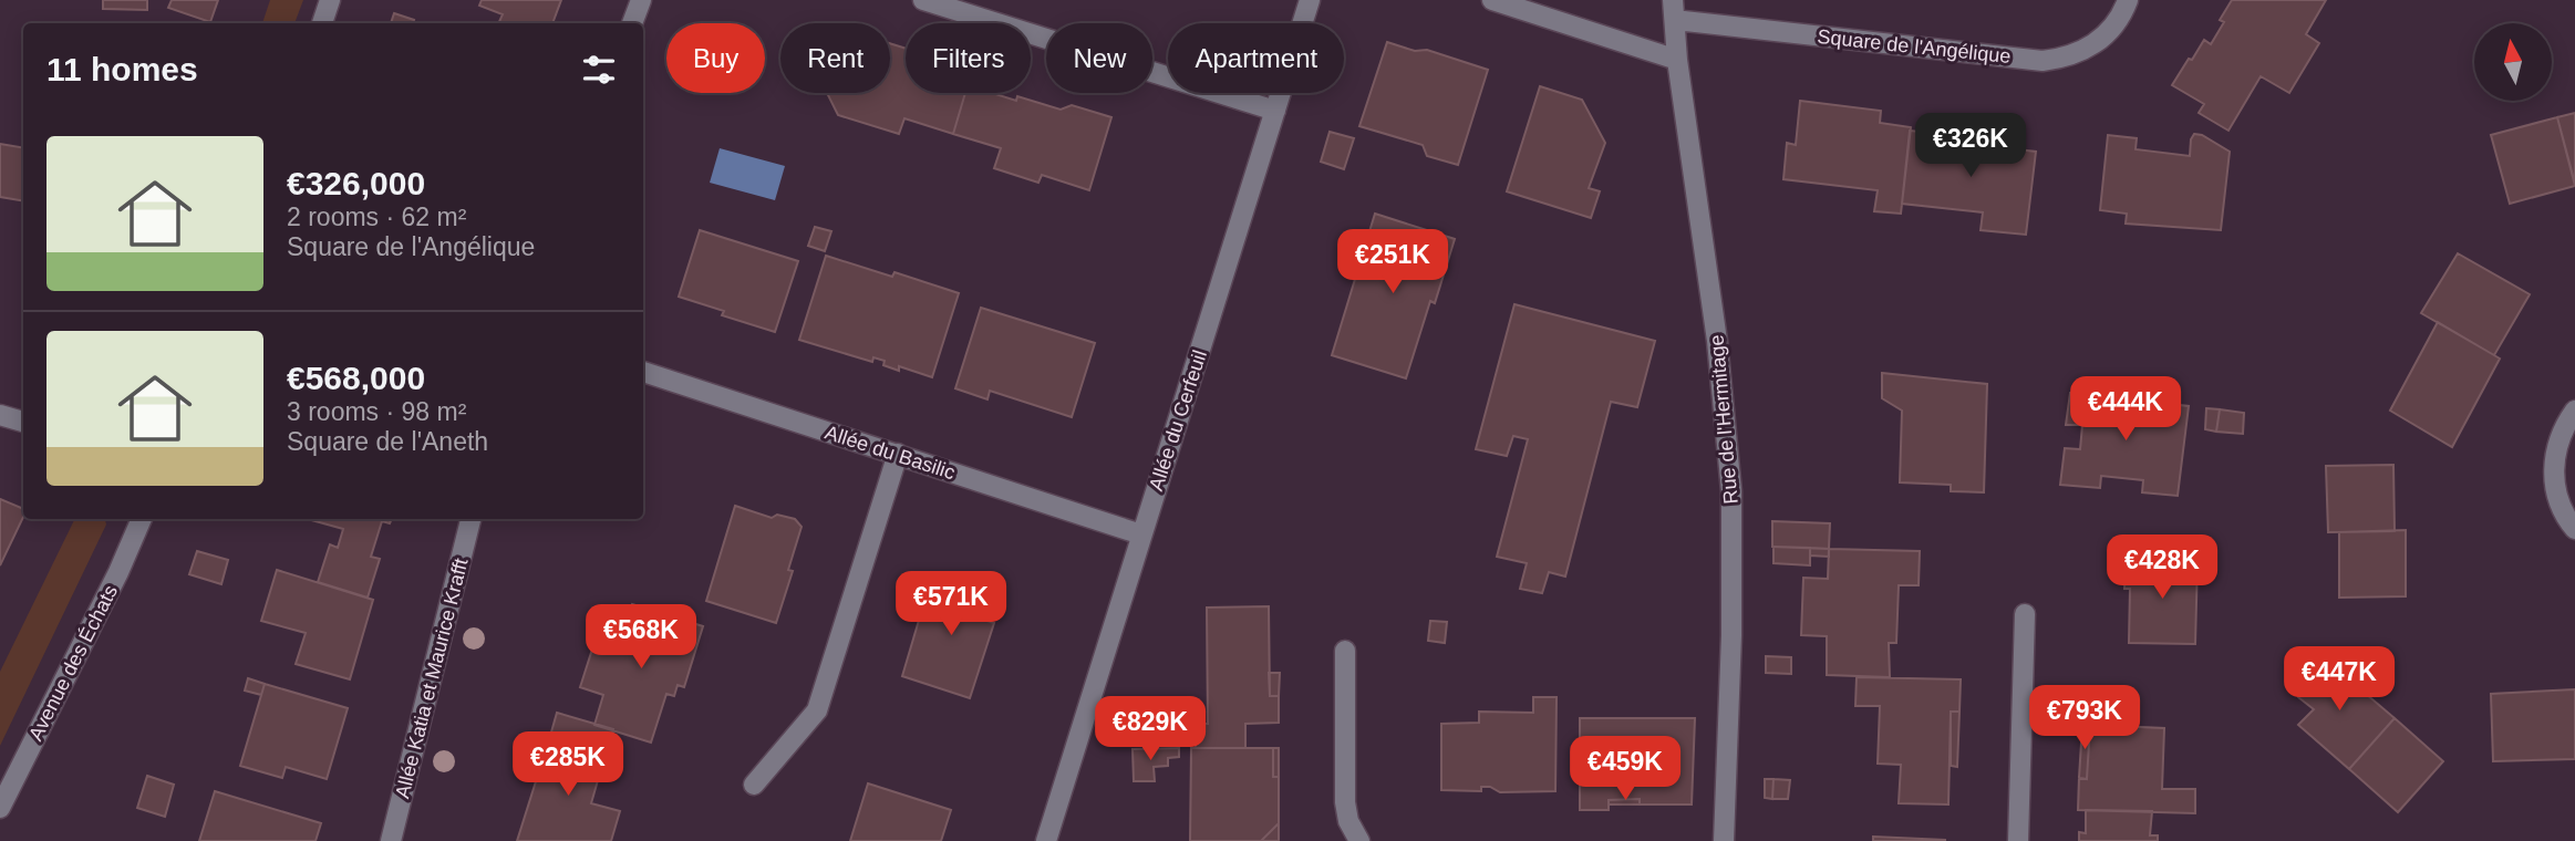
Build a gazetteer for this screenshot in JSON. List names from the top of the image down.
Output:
{
  "streets": {
    "street": [
      "Square de l'Angélique",
      "Rue de l'Hermitage",
      "Allée du Cerfeuil",
      "Allée du Basilic",
      "Avenue des Échats",
      "Allée Katia et Maurice Krafft"
    ]
  },
  "crossings": [
    ["Square de l'Angélique", "Rue de l'Hermitage"],
    ["Allée du Cerfeuil", "Allée du Basilic"]
  ],
  "north": "top",
  "page": {
    "chip": [
      "Buy",
      "Rent",
      "Filters",
      "New",
      "Apartment"
    ],
    "heading": "11 homes",
    "price": [
      "€326K",
      "€251K",
      "€444K",
      "€428K",
      "€571K",
      "€568K",
      "€447K",
      "€793K",
      "€829K",
      "€285K",
      "€459K"
    ],
    "list": [
      {
        "name": "€326,000",
        "note": "2 rooms · 62 m² · Square de l'Angélique"
      },
      {
        "name": "€568,000",
        "note": "3 rooms · 98 m² · Square de l'Aneth"
      }
    ]
  }
}
